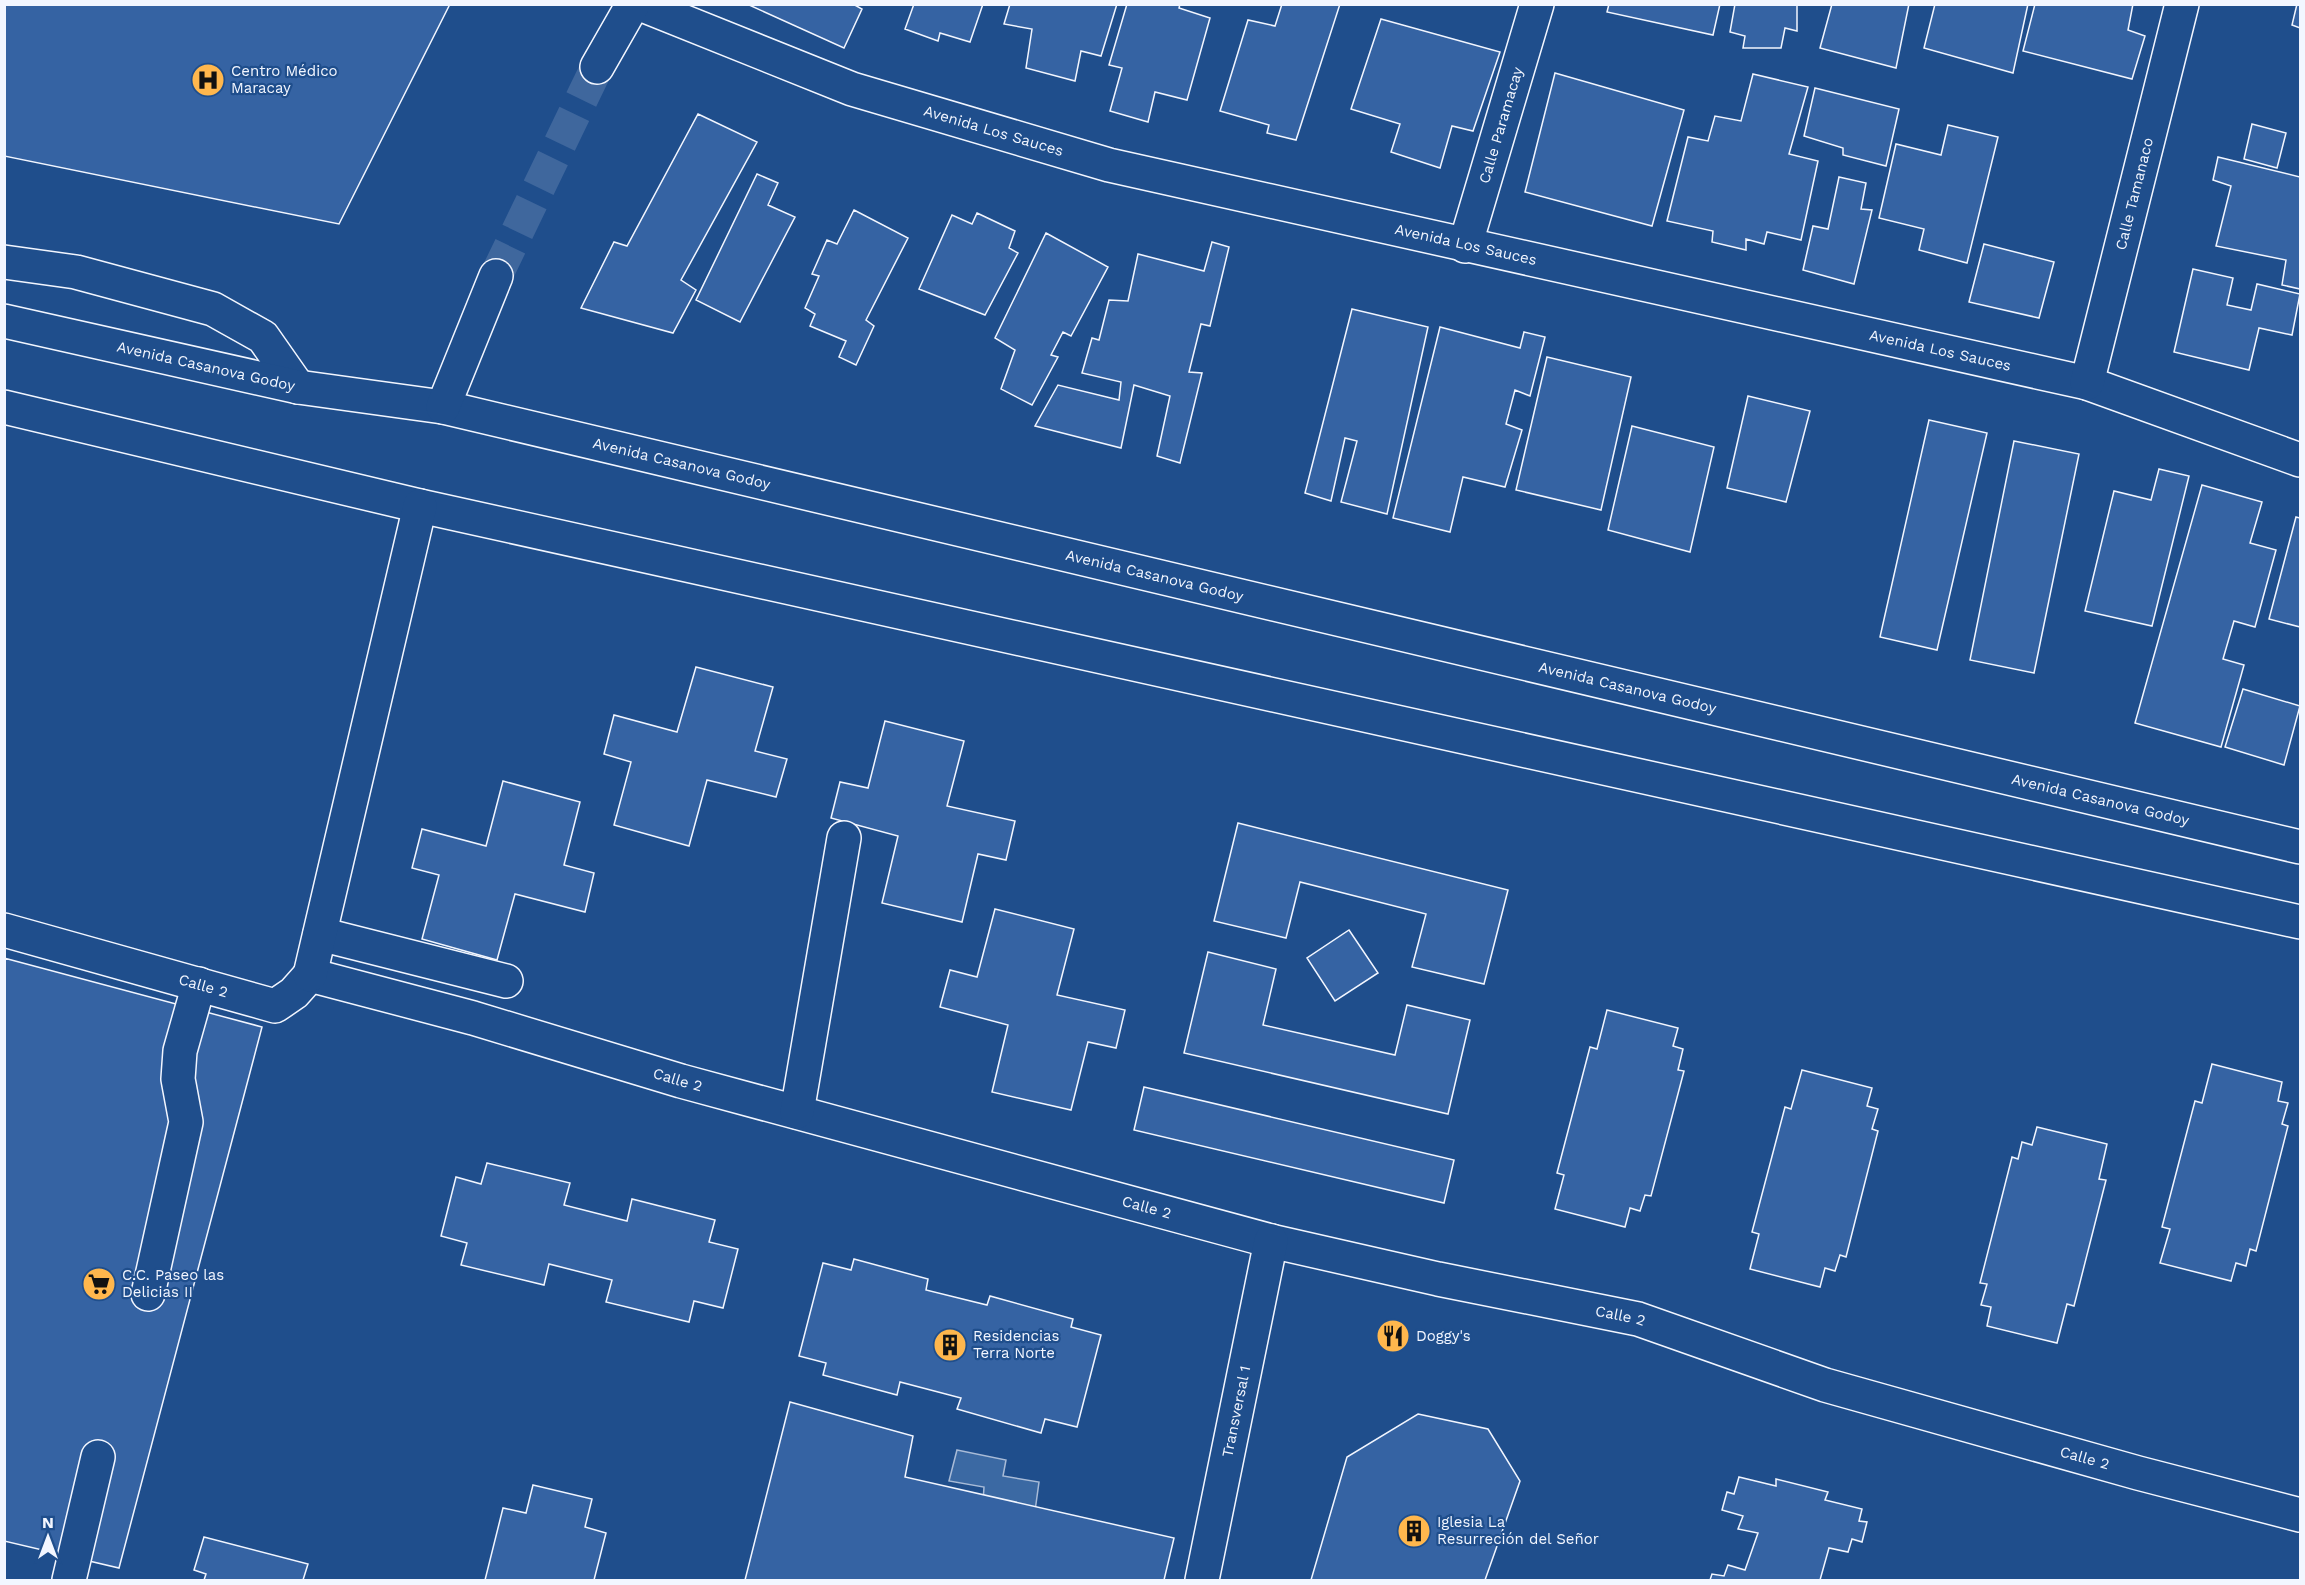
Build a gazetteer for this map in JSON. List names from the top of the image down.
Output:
{
  "streets": {
    "street": [
      "Calle Paramacay",
      "Avenida Los Sauces",
      "Calle Tamanaco",
      "Avenida Casanova Godoy",
      "Calle 2",
      "Transversal 1"
    ]
  },
  "crossings": [
    ["Calle Paramacay", "Avenida Los Sauces"],
    ["Avenida Los Sauces", "Calle Tamanaco"],
    ["Calle 2", "Transversal 1"]
  ],
  "places": {
    "hospital": ["Centro Médico Maracay"],
    "supermarket": ["C.C. Paseo las Delicias II"],
    "restaurant": ["Doggy's"],
    "building": ["Residencias Terra Norte", "Iglesia La Resurreción del Señor"]
  },
  "north": "top"
}
